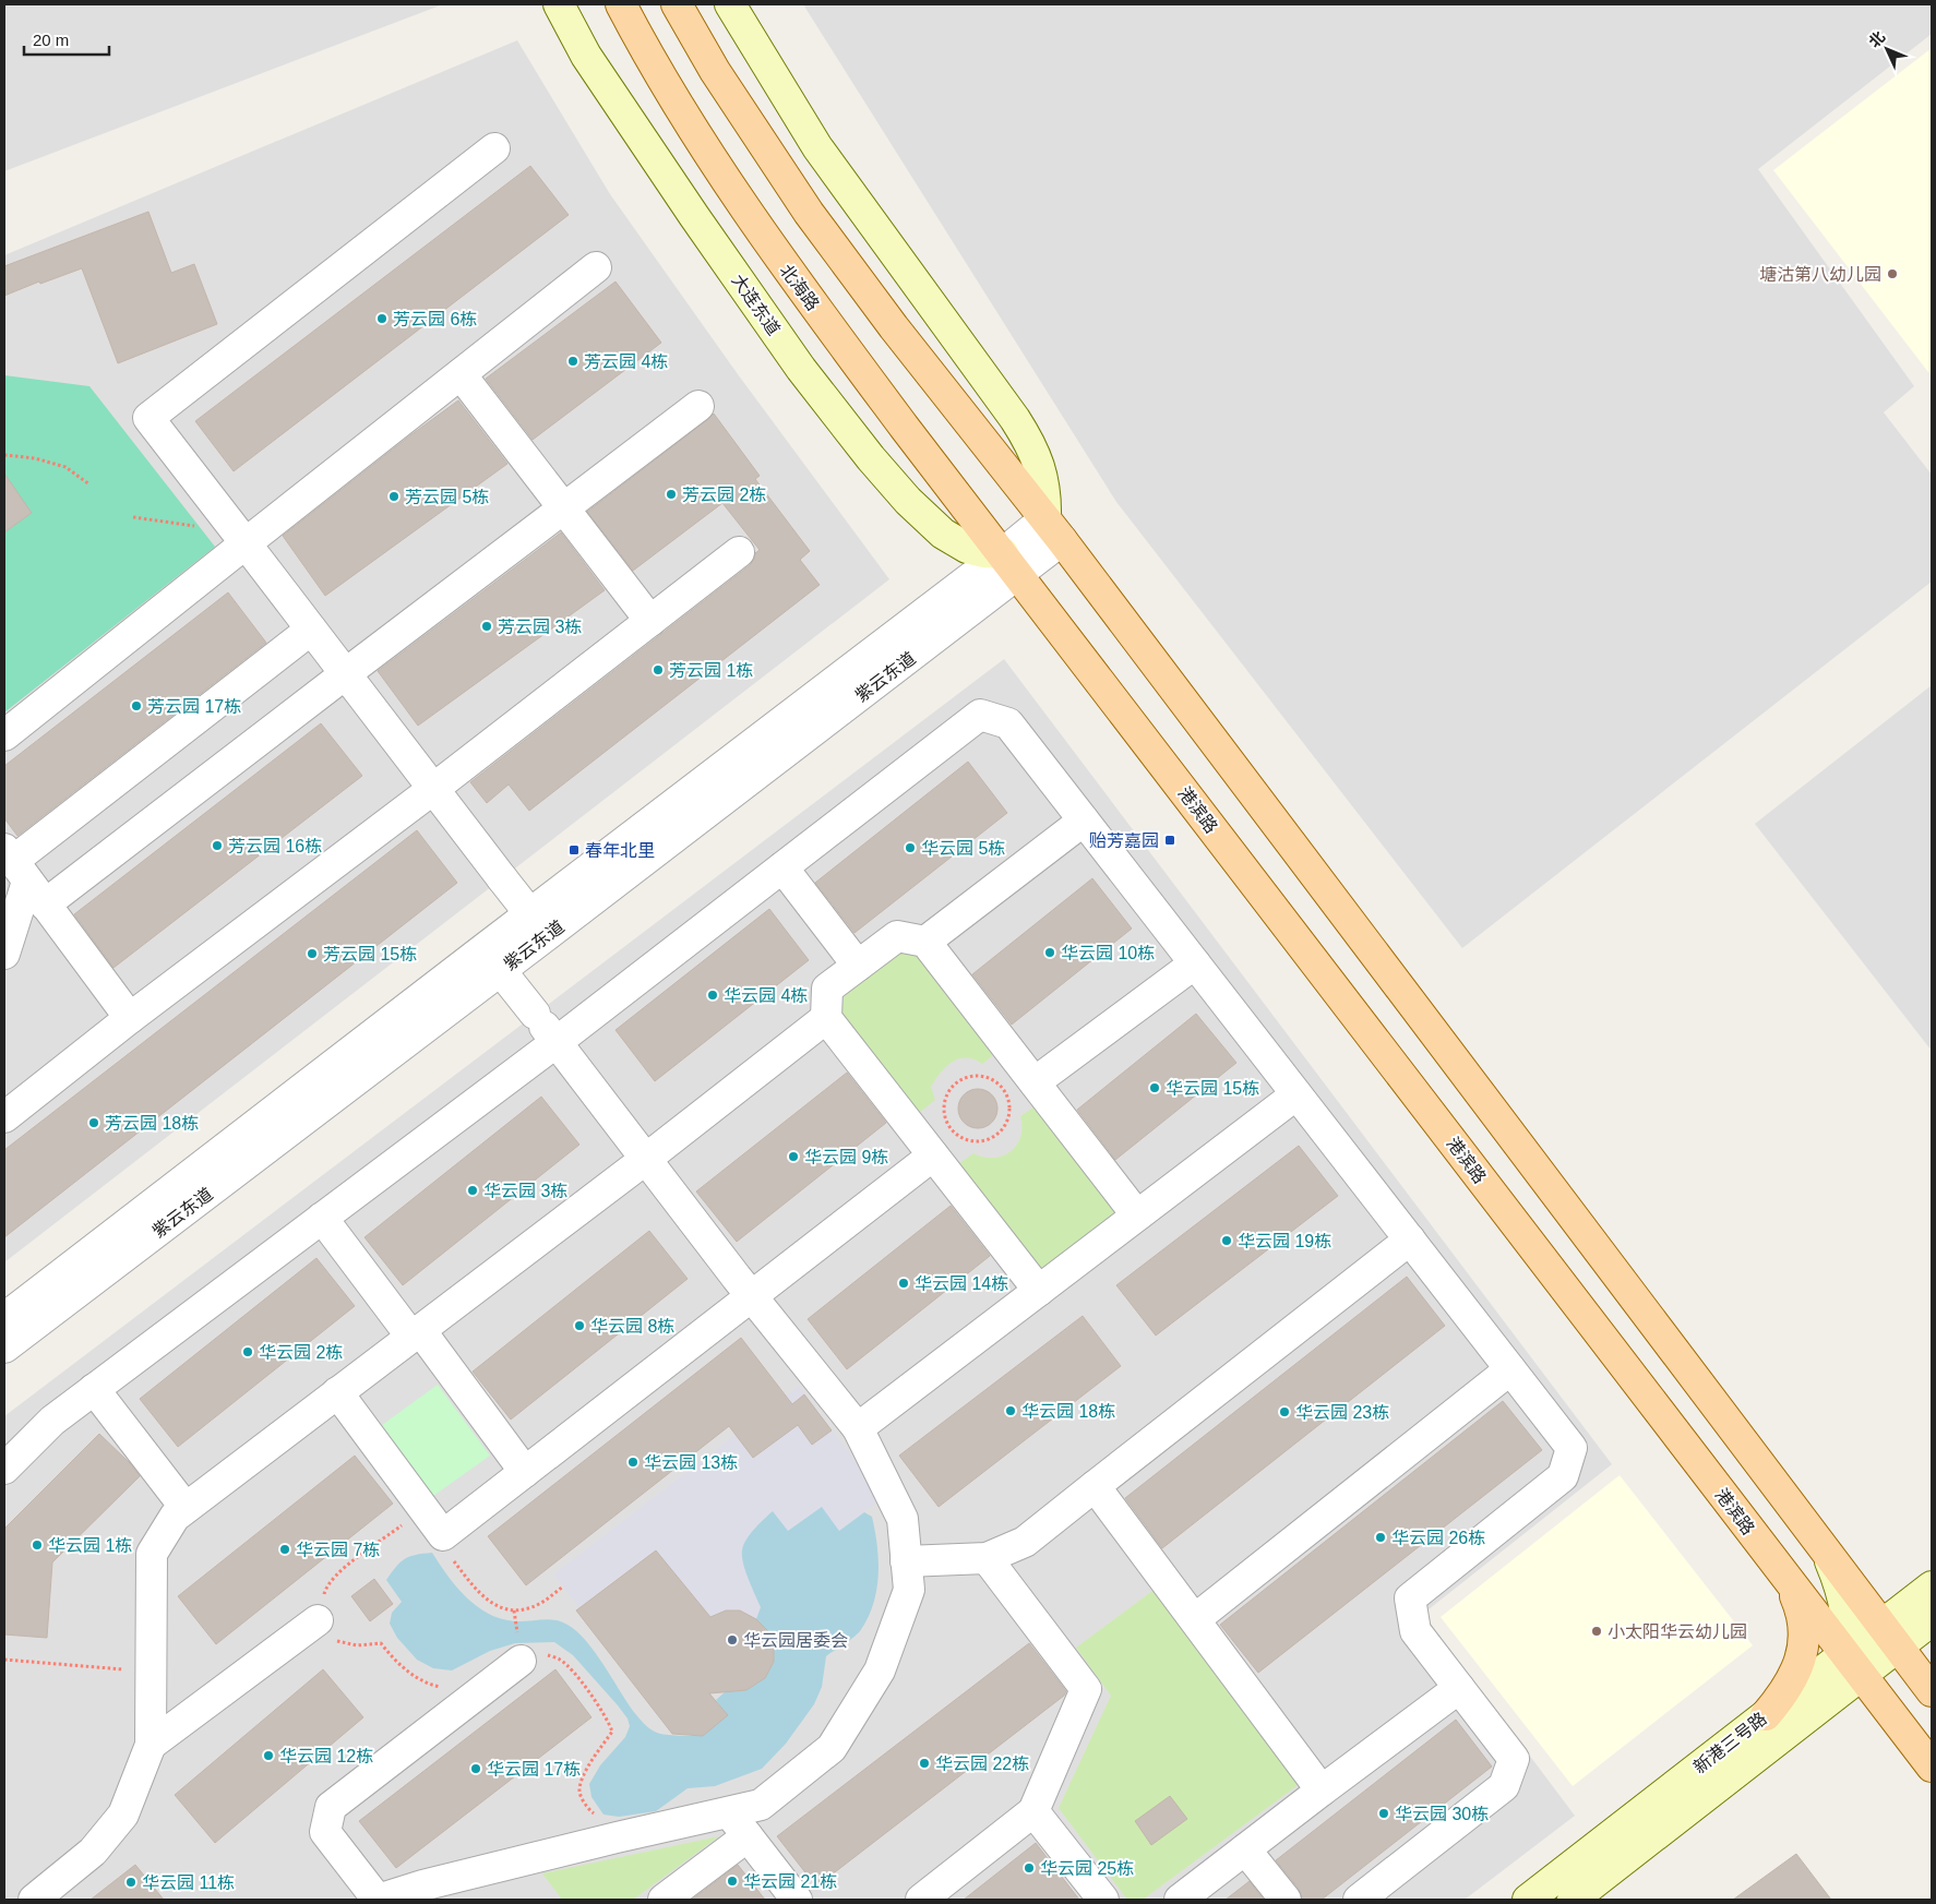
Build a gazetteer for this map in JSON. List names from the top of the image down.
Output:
{
  "streets": {
    "main road": [
      "北海路",
      "大连东道",
      "港滨路",
      "新港三号路"
    ],
    "street": ["紫云东道"]
  },
  "crossings": [
    ["北海路", "大连东道"],
    ["北海路", "紫云东道"],
    ["北海路", "港滨路"],
    ["大连东道", "紫云东道"],
    ["大连东道", "港滨路"],
    ["紫云东道", "港滨路"],
    ["港滨路", "新港三号路"]
  ],
  "places": {
    "other": [
      "塘沽第八幼儿园",
      "芳云园 6栋",
      "芳云园 4栋",
      "芳云园 2栋",
      "芳云园 5栋",
      "芳云园 3栋",
      "芳云园 1栋",
      "芳云园 17栋",
      "芳云园 16栋",
      "华云园 5栋",
      "华云园 10栋",
      "芳云园 15栋",
      "华云园 4栋",
      "华云园 15栋",
      "芳云园 18栋",
      "华云园 9栋",
      "华云园 3栋",
      "华云园 19栋",
      "华云园 14栋",
      "华云园 8栋",
      "华云园 2栋",
      "华云园 18栋",
      "华云园 23栋",
      "华云园 13栋",
      "华云园 26栋",
      "华云园 1栋",
      "华云园 7栋",
      "小太阳华云幼儿园",
      "华云园居委会",
      "华云园 12栋",
      "华云园 22栋",
      "华云园 17栋",
      "华云园 30栋",
      "华云园 25栋",
      "华云园 21栋",
      "华云园 11栋"
    ],
    "transit": ["贻芳嘉园", "春年北里"]
  },
  "scale_bar": "20 m",
  "north": "top left"
}
